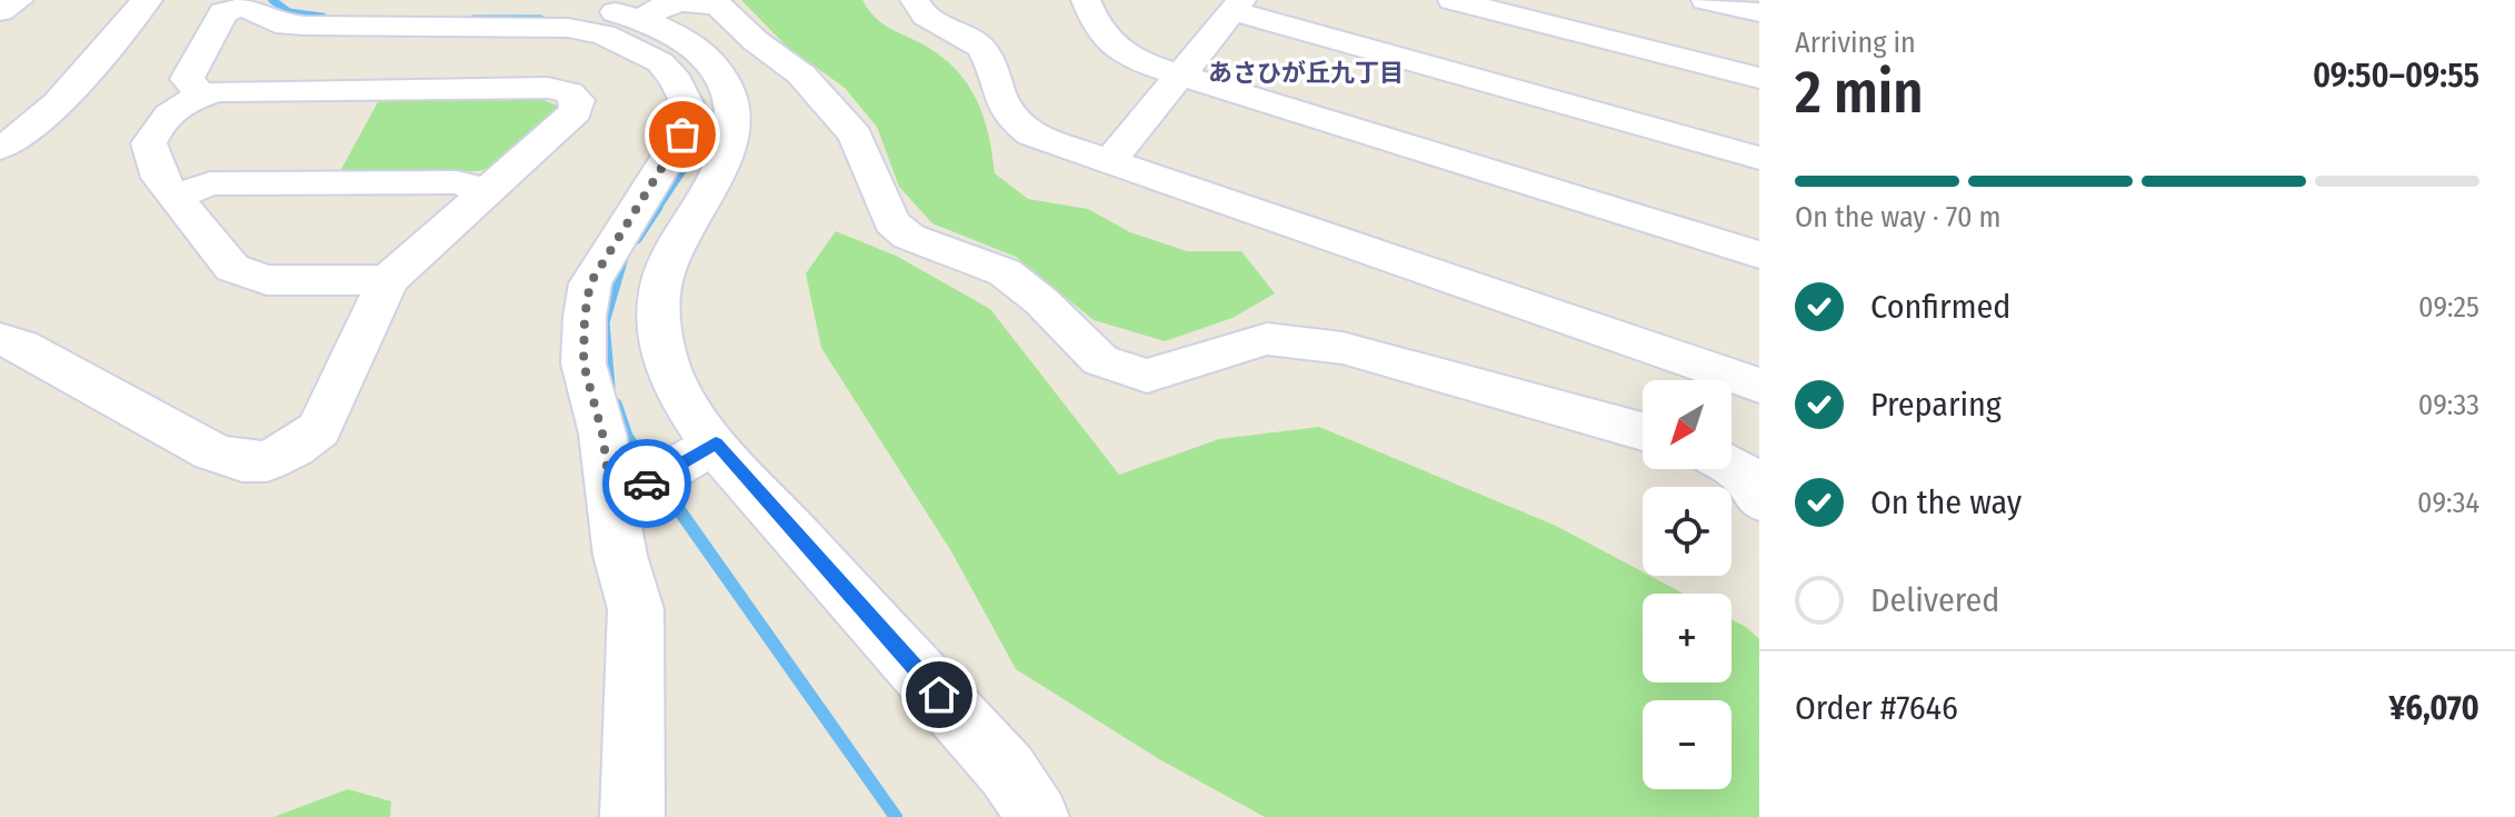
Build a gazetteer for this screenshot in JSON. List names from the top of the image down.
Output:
{
  "districts": ["あさひが丘九丁目"],
  "north": "bottom left",
  "page": {
    "heading": ["2 min", "Arriving in", "09:50–09:55"],
    "panel": ["Order #7646", "¥6,070"],
    "bar": "On the way · 70 m",
    "list": [
      ["Confirmed", "09:25"],
      ["Preparing", "09:33"],
      ["On the way", "09:34"],
      "Delivered"
    ],
    "map_buttons": ["+", "−"]
  }
}
